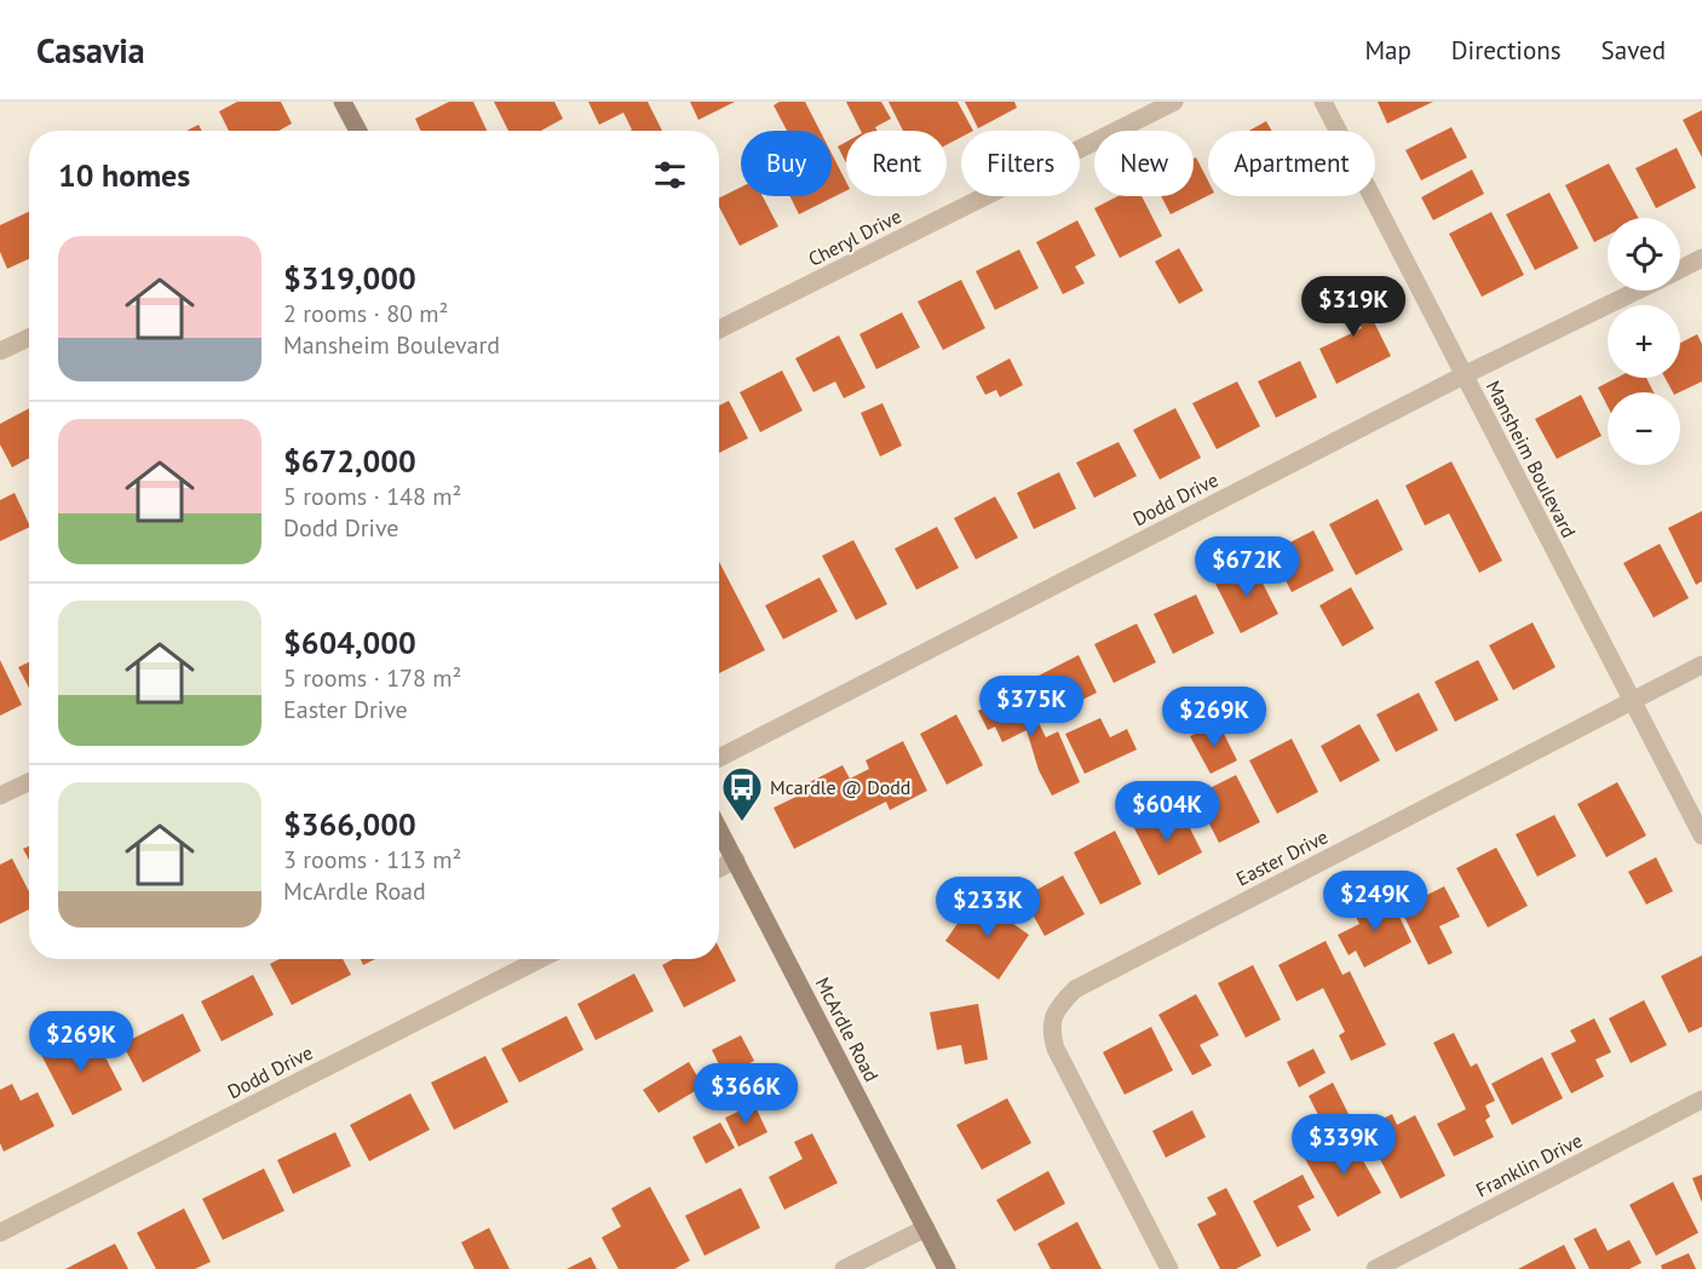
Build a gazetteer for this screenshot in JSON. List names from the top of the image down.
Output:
{
  "streets": {
    "main road": ["McArdle Road"],
    "street": [
      "Cheryl Drive",
      "Mansheim Boulevard",
      "Dodd Drive",
      "Easter Drive",
      "Franklin Drive"
    ]
  },
  "crossings": [
    ["Mansheim Boulevard", "Dodd Drive"],
    ["Mansheim Boulevard", "Easter Drive"]
  ],
  "places": {
    "bus stop": ["Mcardle @ Dodd"]
  },
  "page": {
    "header": "Casavia",
    "nav": ["Map", "Directions", "Saved"],
    "chip": [
      "Buy",
      "Rent",
      "Filters",
      "New",
      "Apartment"
    ],
    "heading": "10 homes",
    "map_buttons": ["+", "−"],
    "list": [
      {
        "name": "$319,000",
        "note": "2 rooms · 80 m² · Mansheim Boulevard"
      },
      {
        "name": "$672,000",
        "note": "5 rooms · 148 m² · Dodd Drive"
      },
      {
        "name": "$604,000",
        "note": "5 rooms · 178 m² · Easter Drive"
      },
      {
        "name": "$366,000",
        "note": "3 rooms · 113 m² · McArdle Road"
      }
    ],
    "price": [
      "$319K",
      "$672K",
      "$375K",
      "$269K",
      "$604K",
      "$249K",
      "$233K",
      "$269K",
      "$366K",
      "$339K"
    ]
  }
}
